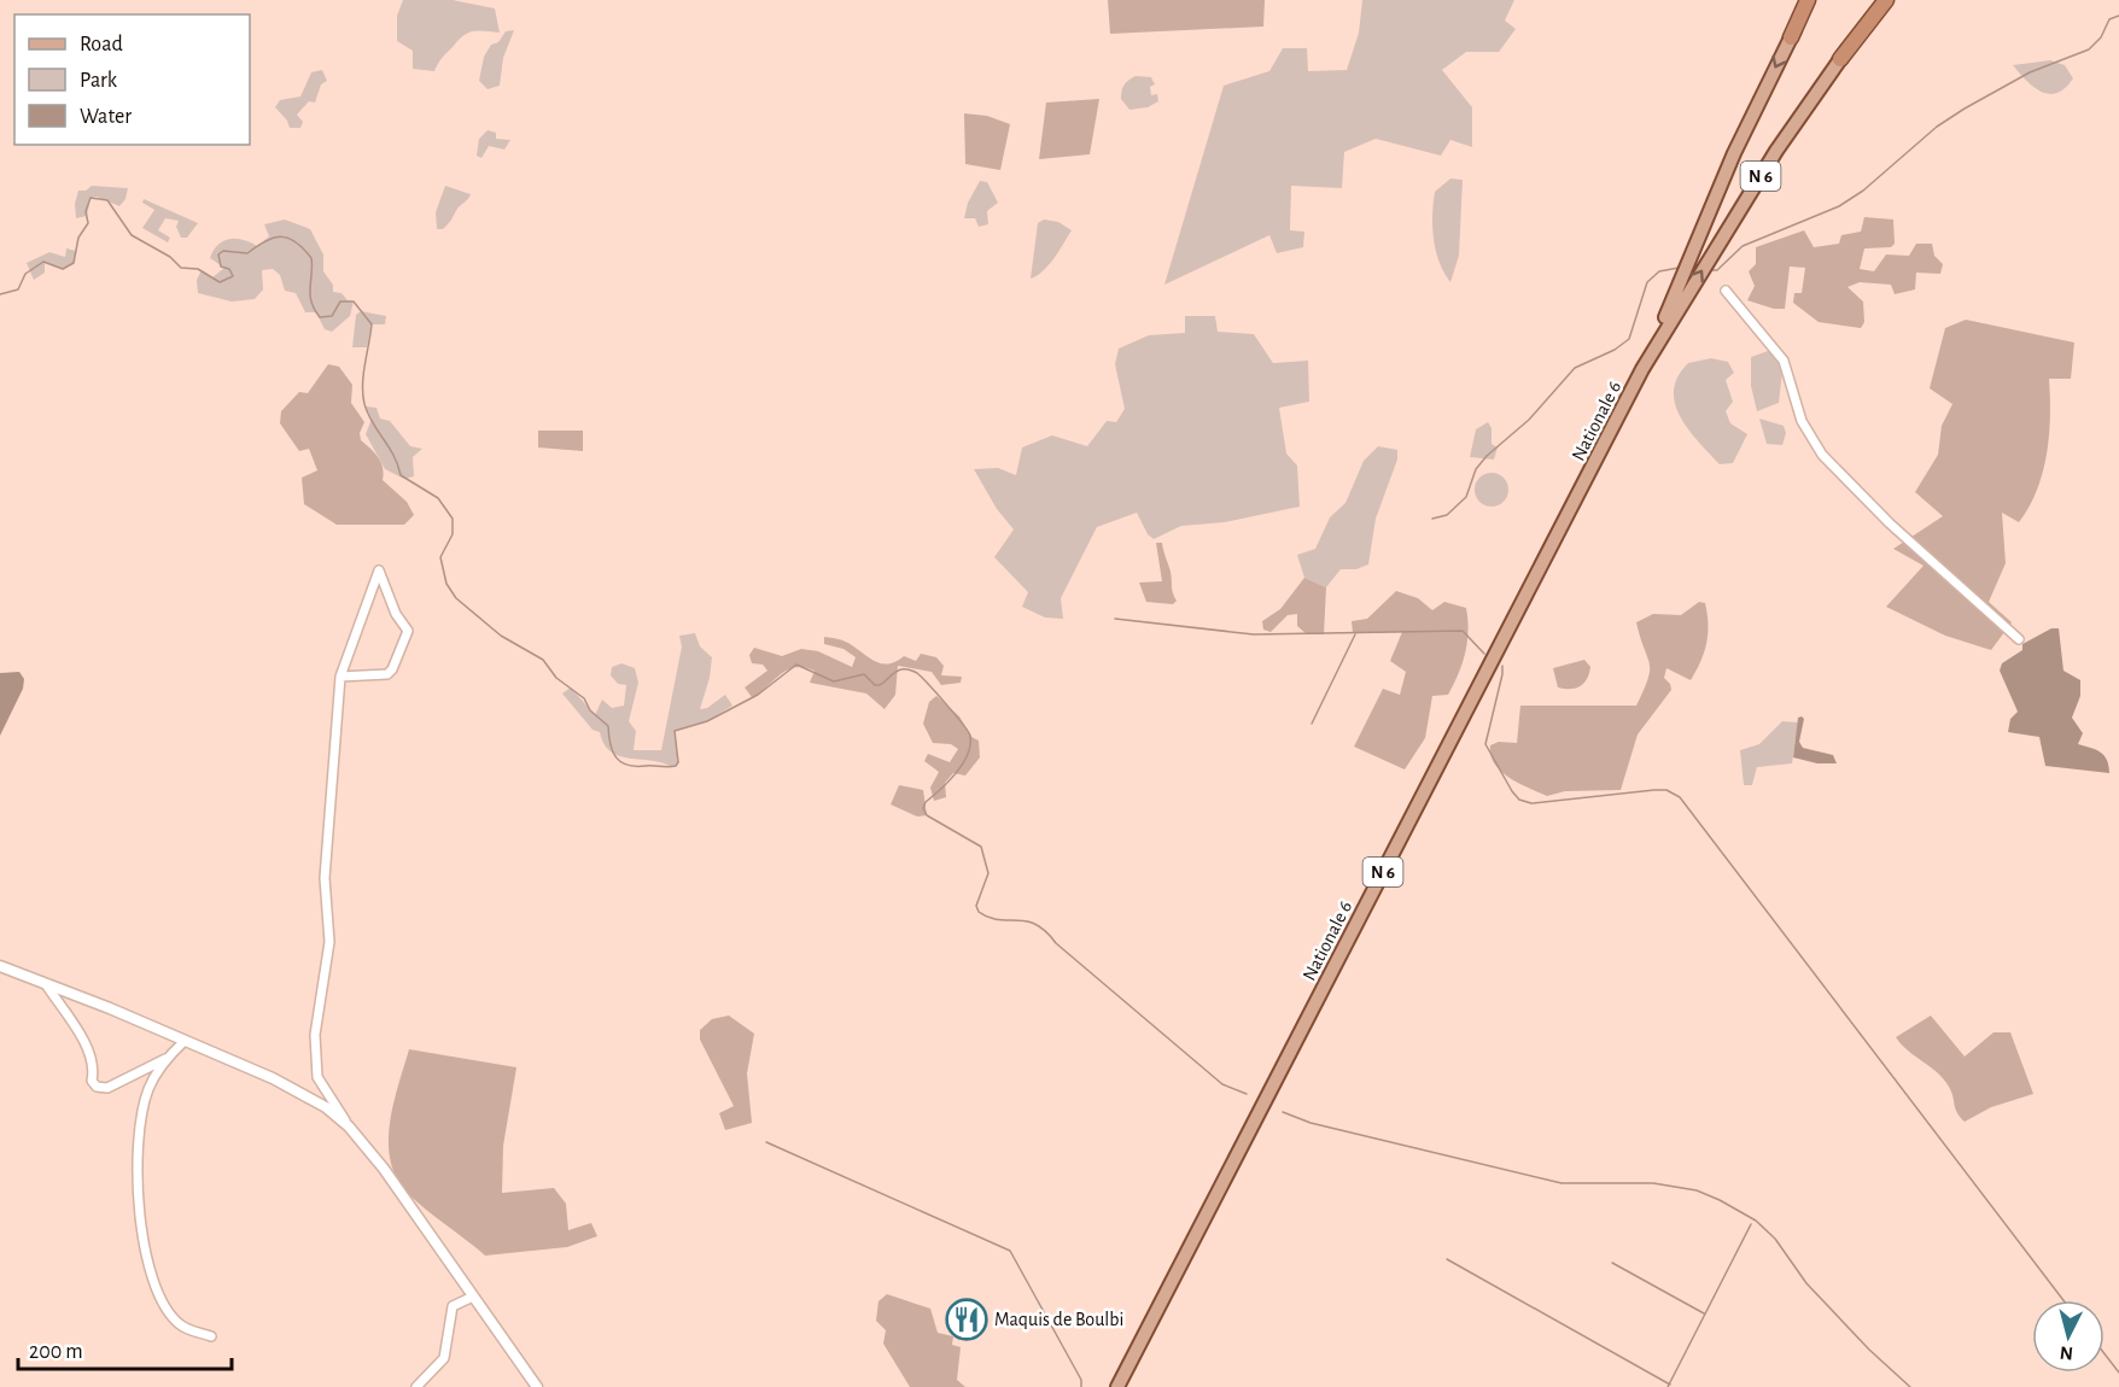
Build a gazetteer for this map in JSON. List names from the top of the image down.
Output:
{
  "streets": {
    "main road": ["N 6", "Nationale 6"]
  },
  "places": {
    "restaurant": ["Maquis de Boulbi"]
  },
  "legend": ["Road", "Park", "Water"],
  "scale_bar": "200 m",
  "north": "bottom"
}
